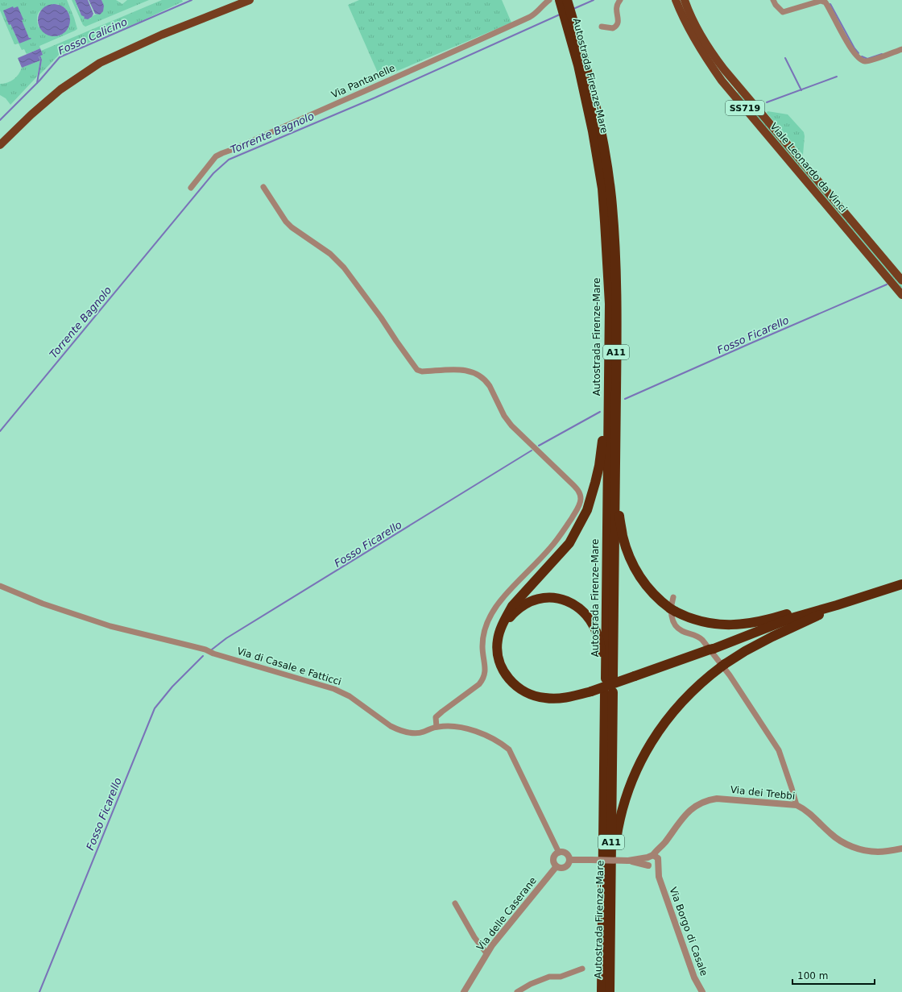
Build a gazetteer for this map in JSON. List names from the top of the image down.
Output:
{
  "streets": {
    "highway": ["Autostrada Firenze-Mare", "A11"],
    "main road": ["SS719", "Viale Leonardo da Vinci"],
    "street": [
      "Via Pantanelle",
      "Via di Casale e Fatticci",
      "Via dei Trebbi",
      "Via delle Caserane",
      "Via Borgo di Casale"
    ]
  },
  "crossings": [
    ["Via di Casale e Fatticci", "Via delle Caserane"],
    ["Via dei Trebbi", "Via Borgo di Casale"]
  ],
  "water": ["Fosso Calicino", "Torrente Bagnolo", "Fosso Ficarello"],
  "scale_bar": "100 m"
}
